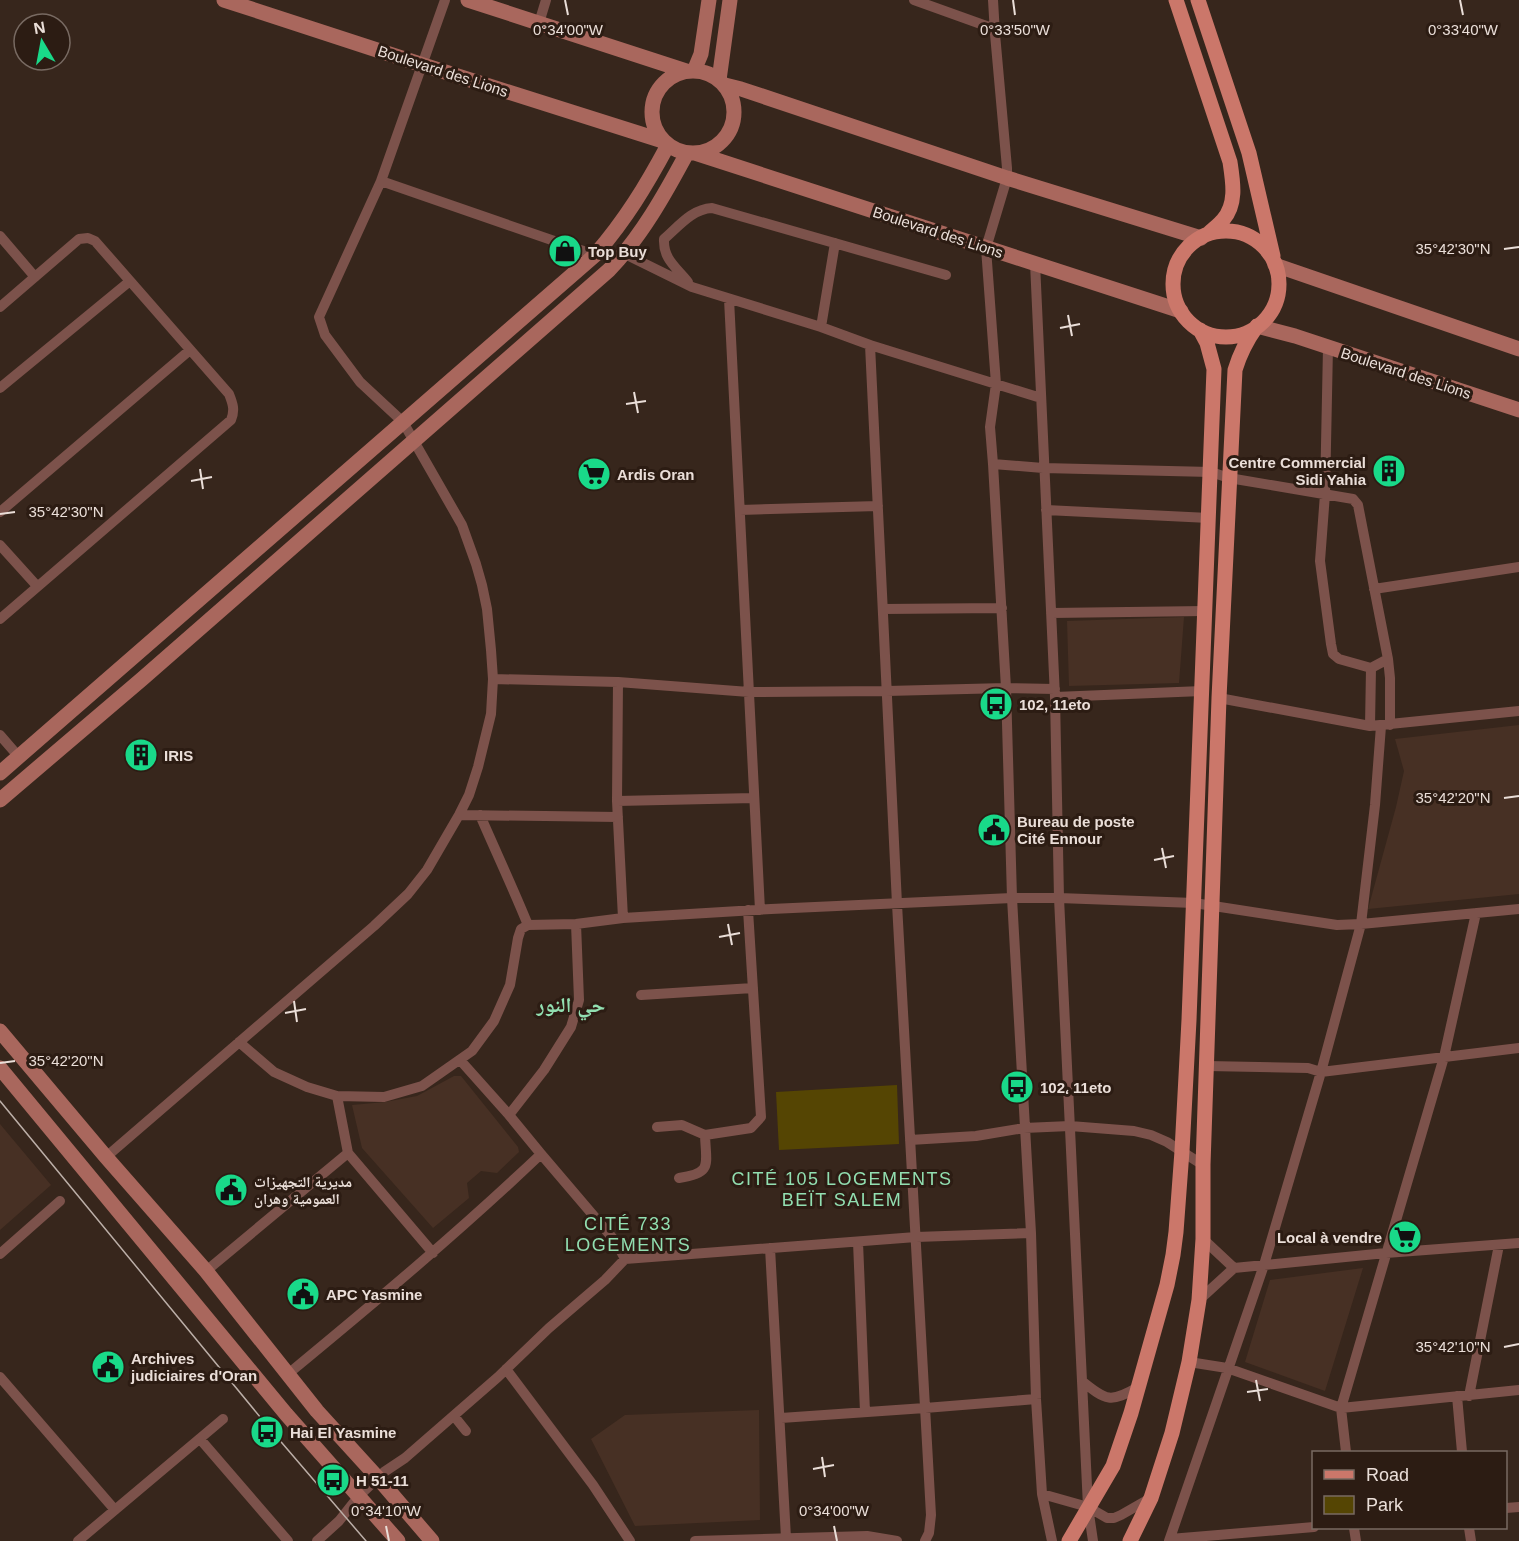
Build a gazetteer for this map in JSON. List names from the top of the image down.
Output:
{
  "streets": {
    "main road": ["Boulevard des Lions"]
  },
  "districts": ["حي النور", "CITÉ 105 LOGEMENTS BEÏT SALEM", "CITÉ 733 LOGEMENTS"],
  "places": {
    "shop": ["Top Buy"],
    "building": ["Centre Commercial Sidi Yahia", "IRIS"],
    "supermarket": ["Ardis Oran", "Local à vendre"],
    "bus stop": [
      "102, 11eto",
      "102، 11eto",
      "Hai El Yasmine",
      "H 51-11"
    ],
    "public building": [
      "Bureau de poste Cité Ennour",
      "مديرية التجهيزات العمومية وهران",
      "APC Yasmine",
      "Archives judiciaires d'Oran"
    ]
  },
  "legend": ["Road", "Park"],
  "north": "top",
  "coordinates": [
    "0°33'40\"W",
    "0°34'00\"W",
    "0°33'50\"W",
    "35°42'30\"N",
    "35°42'20\"N",
    "35°42'10\"N",
    "0°34'10\"W"
  ]
}
